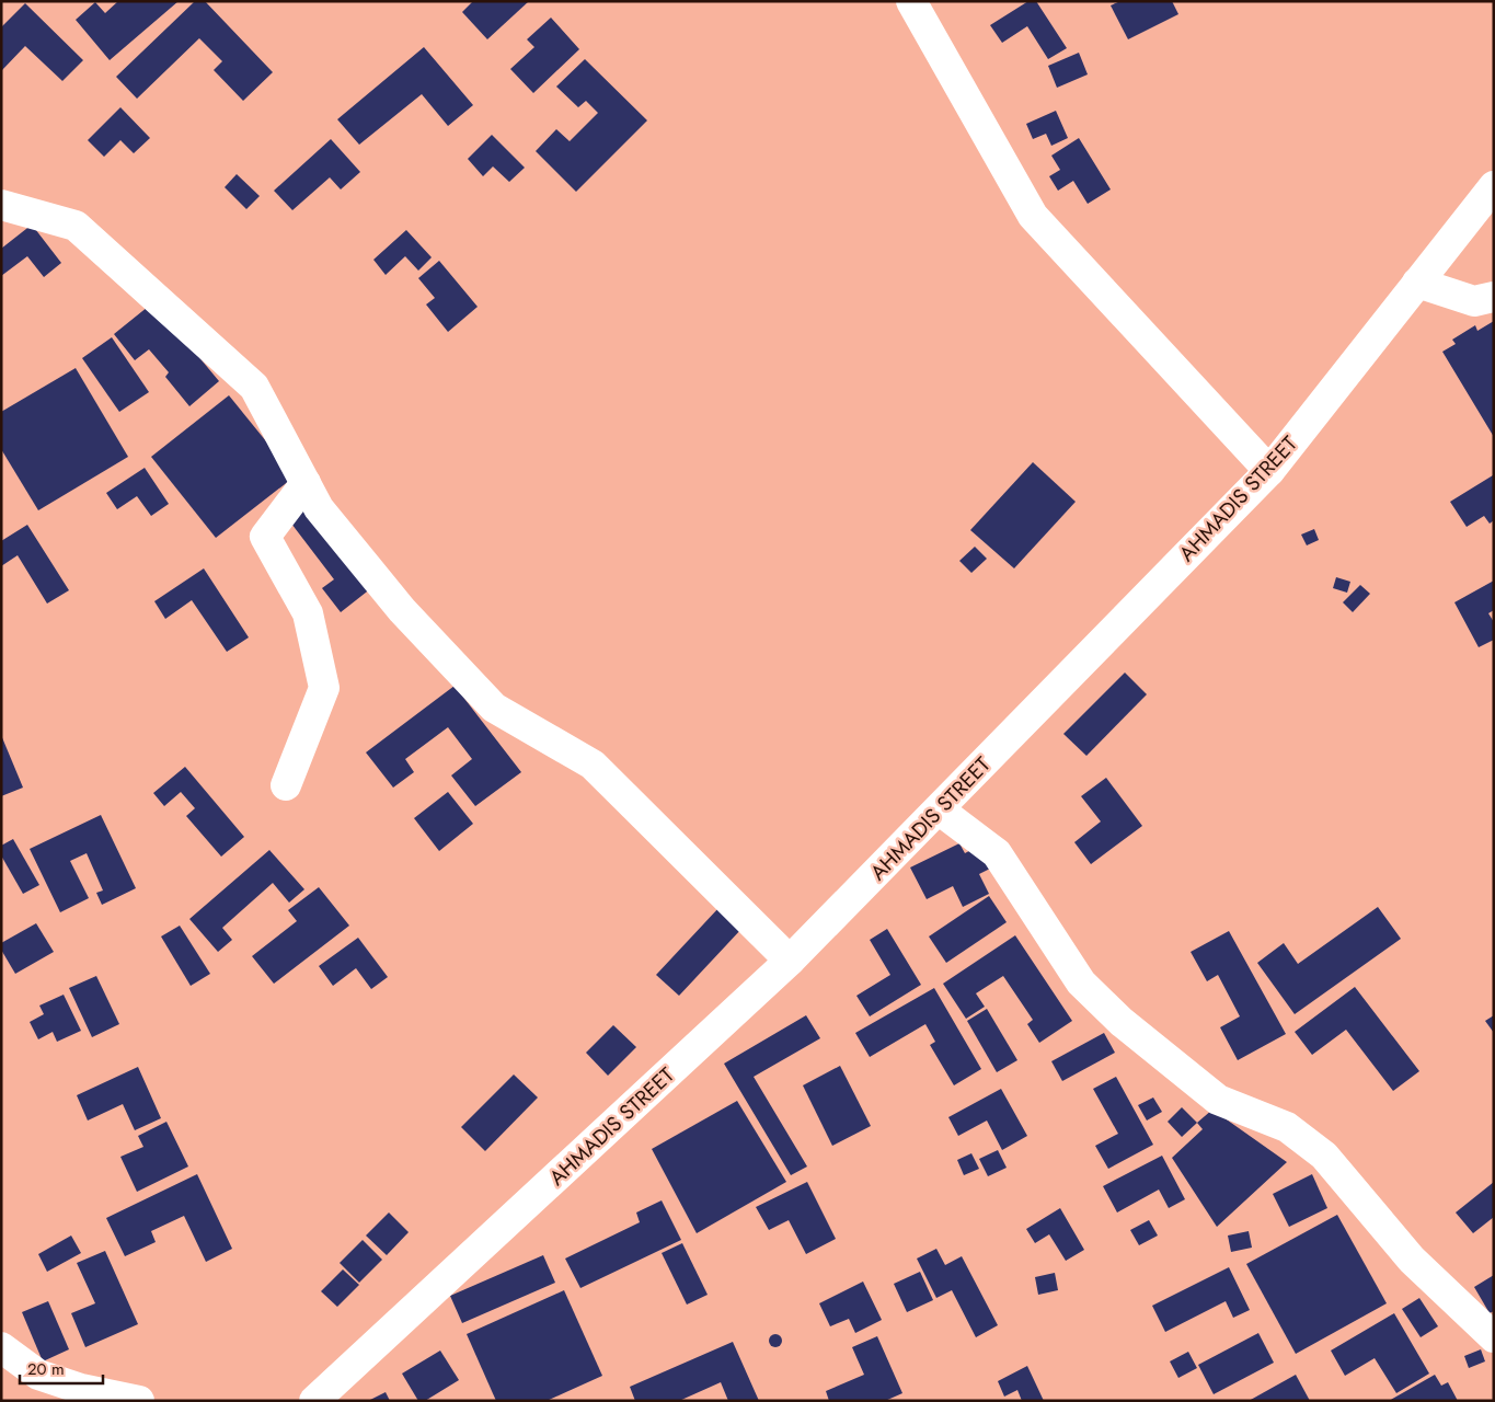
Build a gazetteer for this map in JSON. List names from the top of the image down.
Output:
{
  "streets": {
    "street": ["AHMADIS STREET"]
  },
  "scale_bar": "20 m"
}
